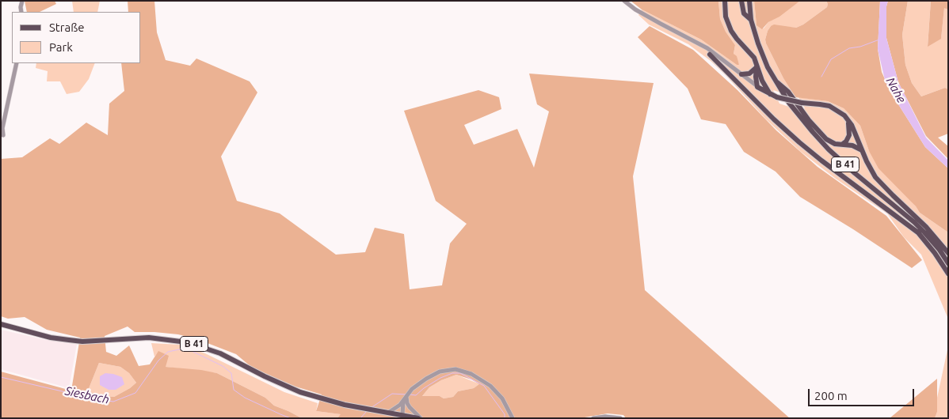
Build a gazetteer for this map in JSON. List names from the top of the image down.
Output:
{
  "streets": {
    "main road": ["B 41"]
  },
  "water": ["Nahe", "Siesbach"],
  "legend": ["Straße", "Park"],
  "scale_bar": "200 m"
}
